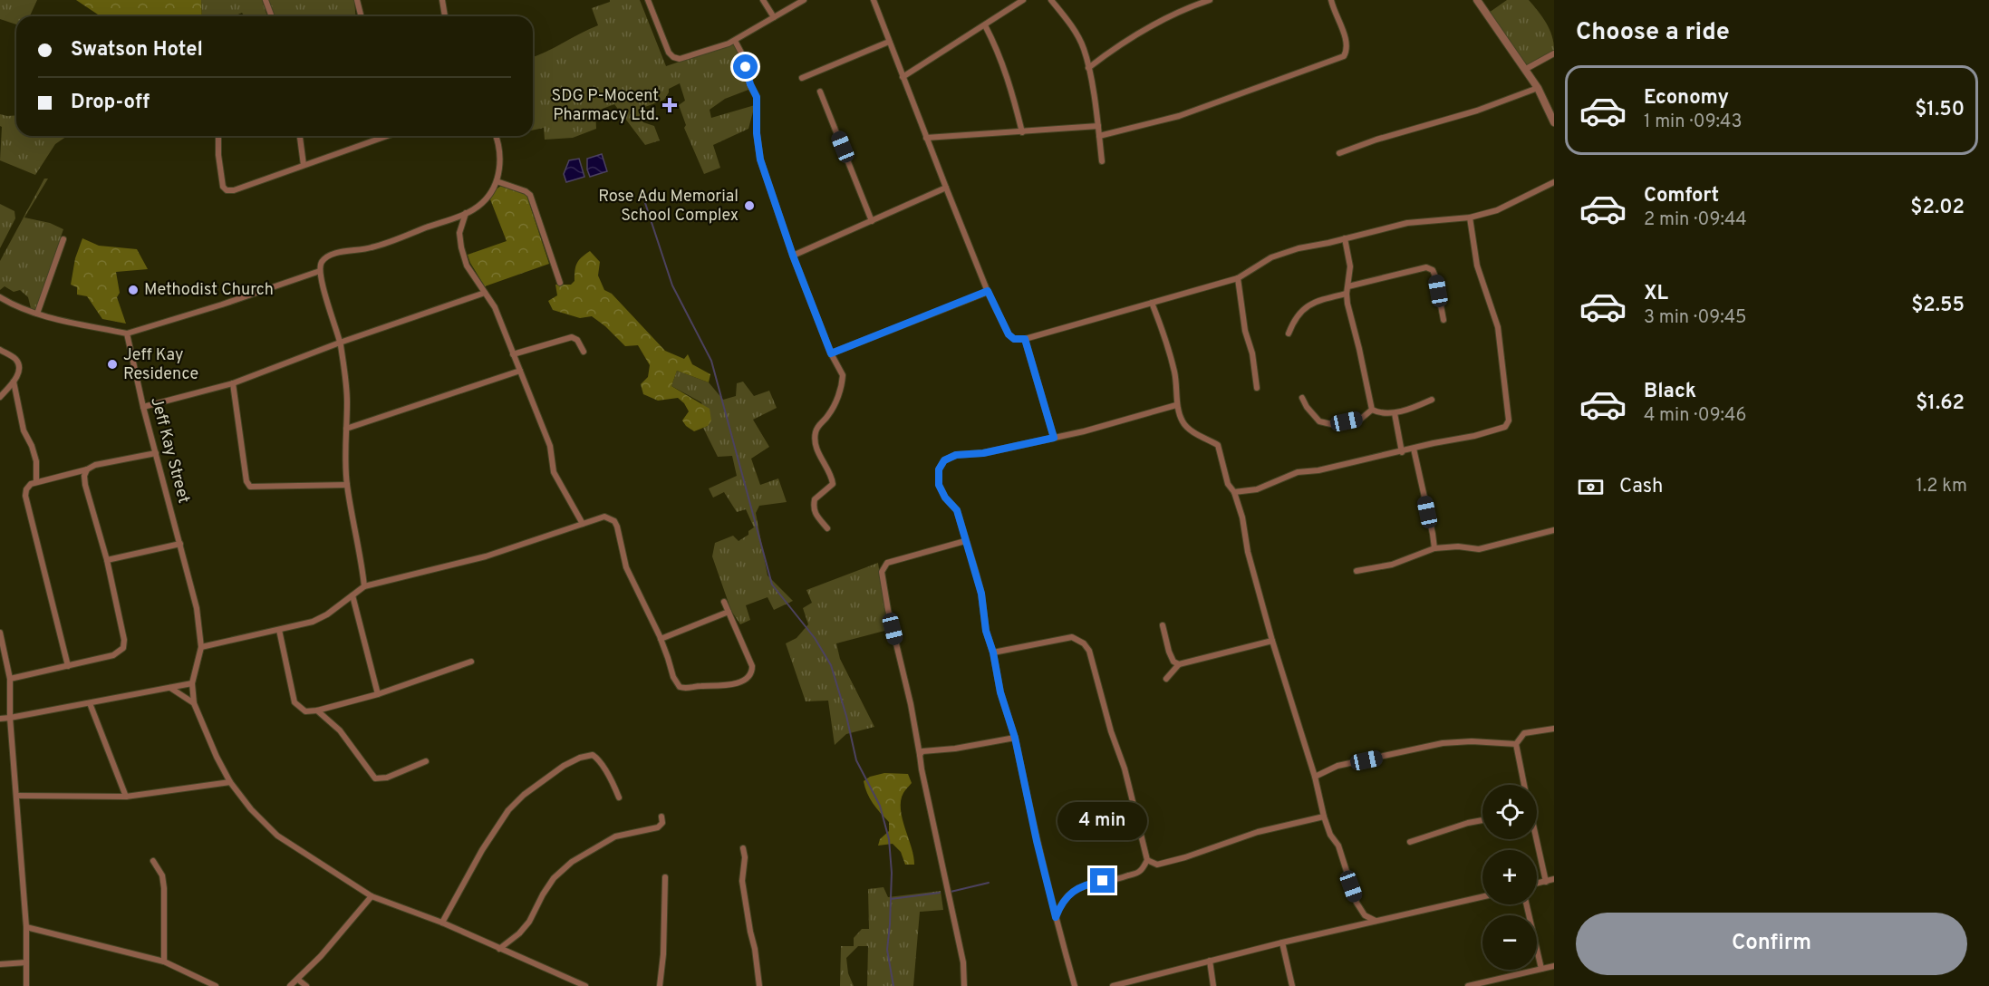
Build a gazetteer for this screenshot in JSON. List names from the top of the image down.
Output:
{
  "streets": {
    "street": ["Jeff Kay Street"]
  },
  "places": {
    "health": ["SDG P-Mocent Pharmacy Ltd."],
    "other": ["Rose Adu Memorial School Complex", "Methodist Church", "Jeff Kay Residence"]
  },
  "page": {
    "heading": "Choose a ride",
    "banner": ["Swatson Hotel", "Drop-off"],
    "list": [
      {
        "name": "Economy",
        "note": "1 min · 09:43",
        "value": "$1.50"
      },
      {
        "name": "Comfort",
        "note": "2 min · 09:44",
        "value": "$2.02"
      },
      {
        "name": "XL",
        "note": "3 min · 09:45",
        "value": "$2.55"
      },
      {
        "name": "Black",
        "note": "4 min · 09:46",
        "value": "$1.62"
      }
    ],
    "pay": ["Cash", "1.2 km"],
    "map_buttons": ["+", "−"],
    "bubble": "4 min",
    "buttons": "Confirm"
  }
}
